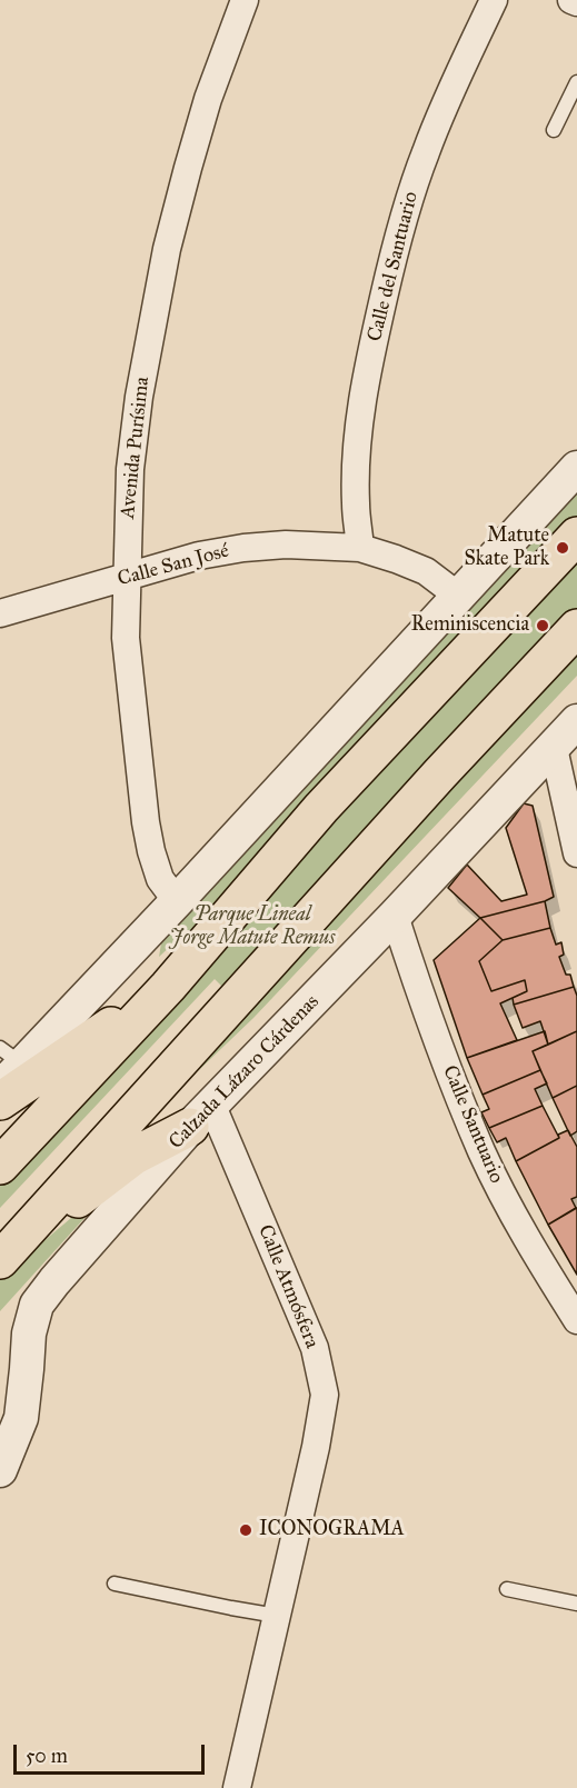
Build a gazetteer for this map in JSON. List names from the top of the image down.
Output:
{
  "streets": {
    "street": [
      "Calle del Santuario",
      "Avenida Purísima",
      "Calle San José",
      "Calzada Lázaro Cárdenas",
      "Calle Santuario",
      "Calle Atmósfera"
    ]
  },
  "crossings": [
    ["Calle del Santuario", "Calle San José"],
    ["Avenida Purísima", "Calle San José"],
    ["Calzada Lázaro Cárdenas", "Calle Santuario"],
    ["Calzada Lázaro Cárdenas", "Calle Atmósfera"]
  ],
  "parks": ["Parque Lineal Jorge Matute Remus"],
  "places": ["Matute Skate Park", "Reminiscencia", "ICONOGRAMA"],
  "scale_bar": "50 m"
}
